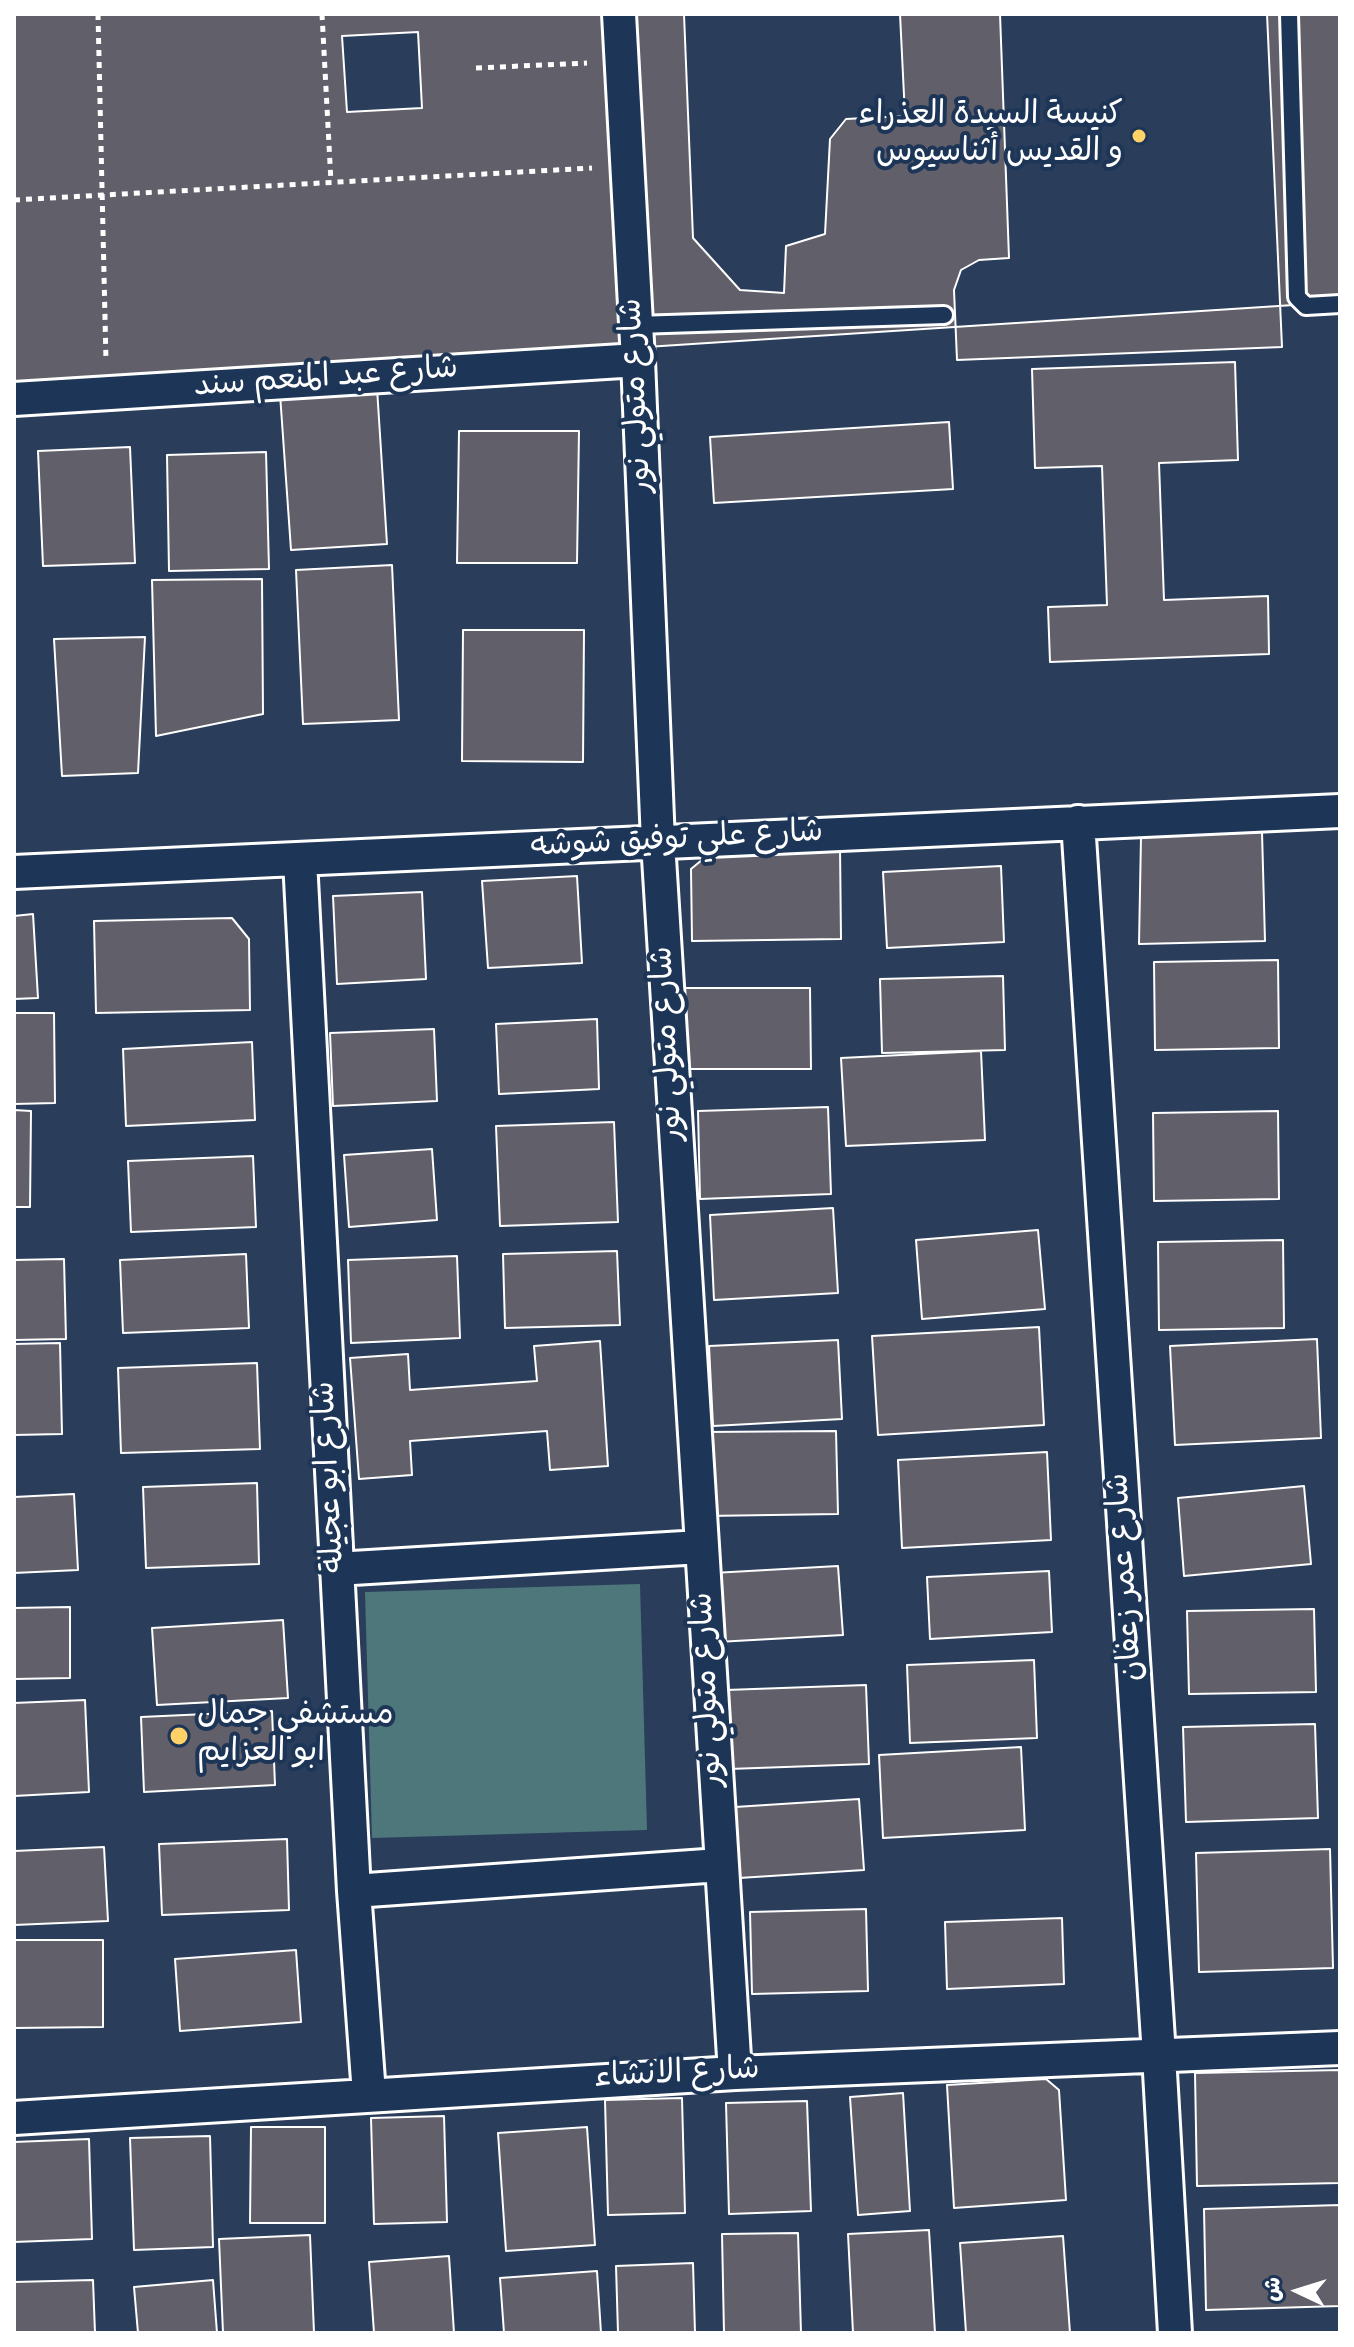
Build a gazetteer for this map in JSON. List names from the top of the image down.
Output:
{
  "streets": {
    "street": [
      "شارع عبد المنعم سند",
      "شارع متولي نور",
      "شارع علي توفيق شوشه",
      "شارع ابو عجيلة",
      "شارع عمر زعفان",
      "شارع الانشاء"
    ]
  },
  "crossings": [
    ["شارع عبد المنعم سند", "شارع متولي نور"],
    ["شارع متولي نور", "شارع علي توفيق شوشه"],
    ["شارع متولي نور", "شارع الانشاء"],
    ["شارع علي توفيق شوشه", "شارع ابو عجيلة"],
    ["شارع علي توفيق شوشه", "شارع عمر زعفان"],
    ["شارع ابو عجيلة", "شارع الانشاء"],
    ["شارع عمر زعفان", "شارع الانشاء"]
  ],
  "places": ["كنيسة السيدة العذراء و القديس أثناسيوس", "مستشفي جمال ابو العزايم"],
  "north": "left"
}
